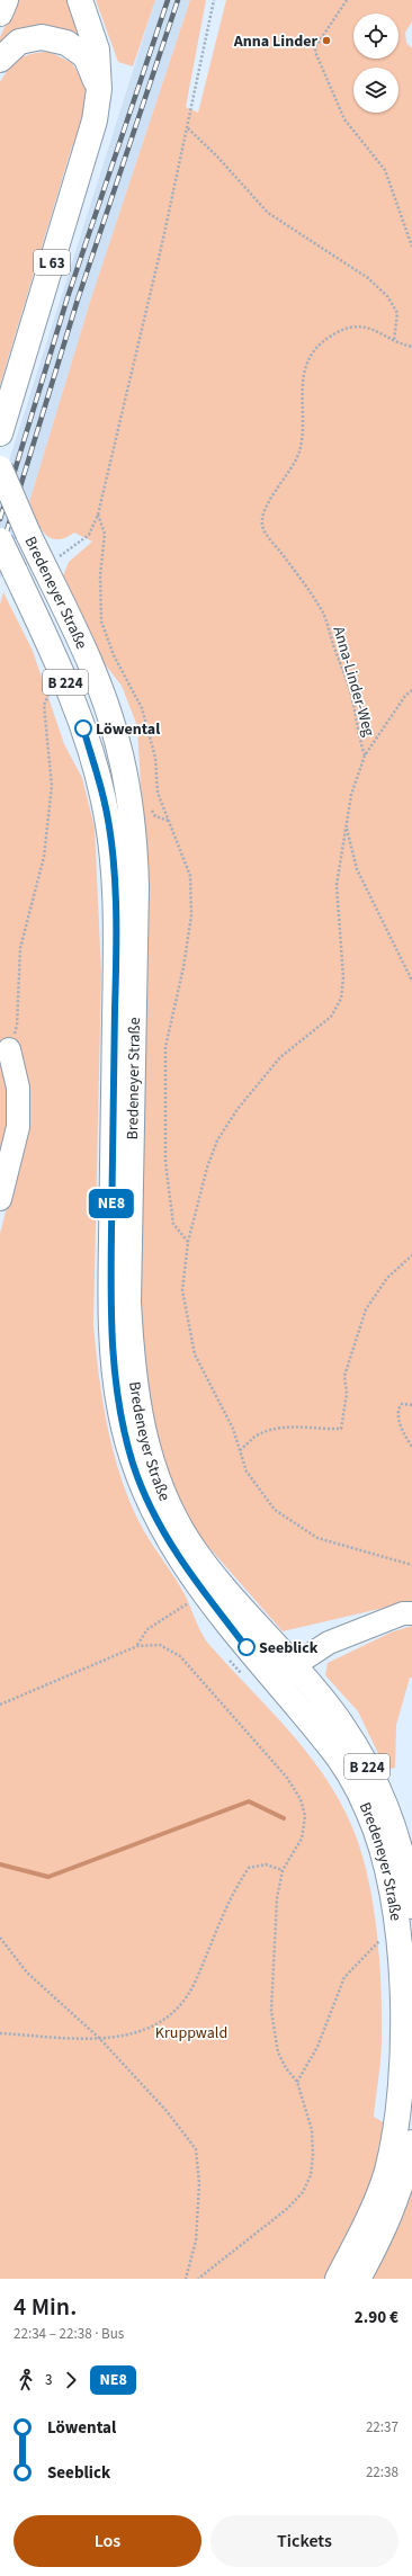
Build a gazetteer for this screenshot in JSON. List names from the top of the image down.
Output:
{
  "streets": {
    "main road": ["L 63", "Bredeneyer Straße", "B 224"],
    "path": ["Anna-Linder-Weg"]
  },
  "parks": ["Kruppwald"],
  "places": ["Anna Linder", "Löwental", "Seeblick"],
  "lines": ["bus line NE8"],
  "page": {
    "on_map": "NE8",
    "heading": ["4 Min.", "22:34 – 22:38 · Bus", "2.90 €"],
    "legs": ["3", "NE8"],
    "list": [
      {
        "name": "Löwental",
        "value": "22:37"
      },
      {
        "name": "Seeblick",
        "value": "22:38"
      }
    ],
    "buttons": ["Los", "Tickets"]
  }
}
